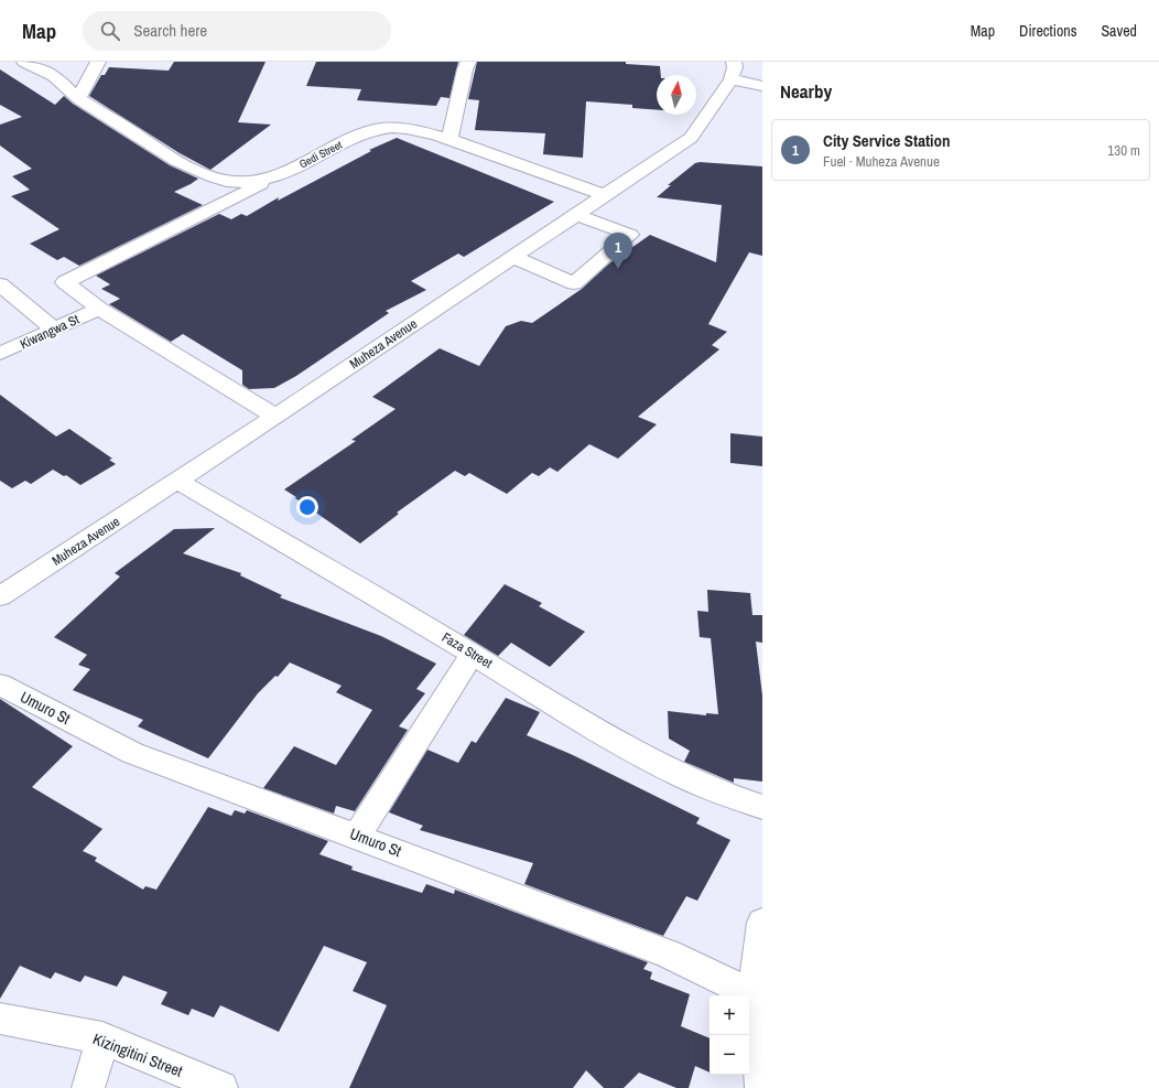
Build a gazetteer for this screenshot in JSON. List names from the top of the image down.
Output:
{
  "streets": {
    "street": [
      "Gedi Street",
      "Kiwangwa St",
      "Muheza Avenue",
      "Faza Street",
      "Umuro St",
      "Kizingitini Street"
    ]
  },
  "crossings": [
    ["Gedi Street", "Muheza Avenue"],
    ["Muheza Avenue", "Faza Street"]
  ],
  "north": "top",
  "page": {
    "header": "Map",
    "search": "Search here",
    "nav": ["Map", "Directions", "Saved"],
    "heading": "Nearby",
    "list": [
      {
        "mark": "1",
        "name": "City Service Station",
        "note": "Fuel · Muheza Avenue",
        "value": "130 m"
      }
    ],
    "pins": "1",
    "map_buttons": ["+", "−"]
  }
}
